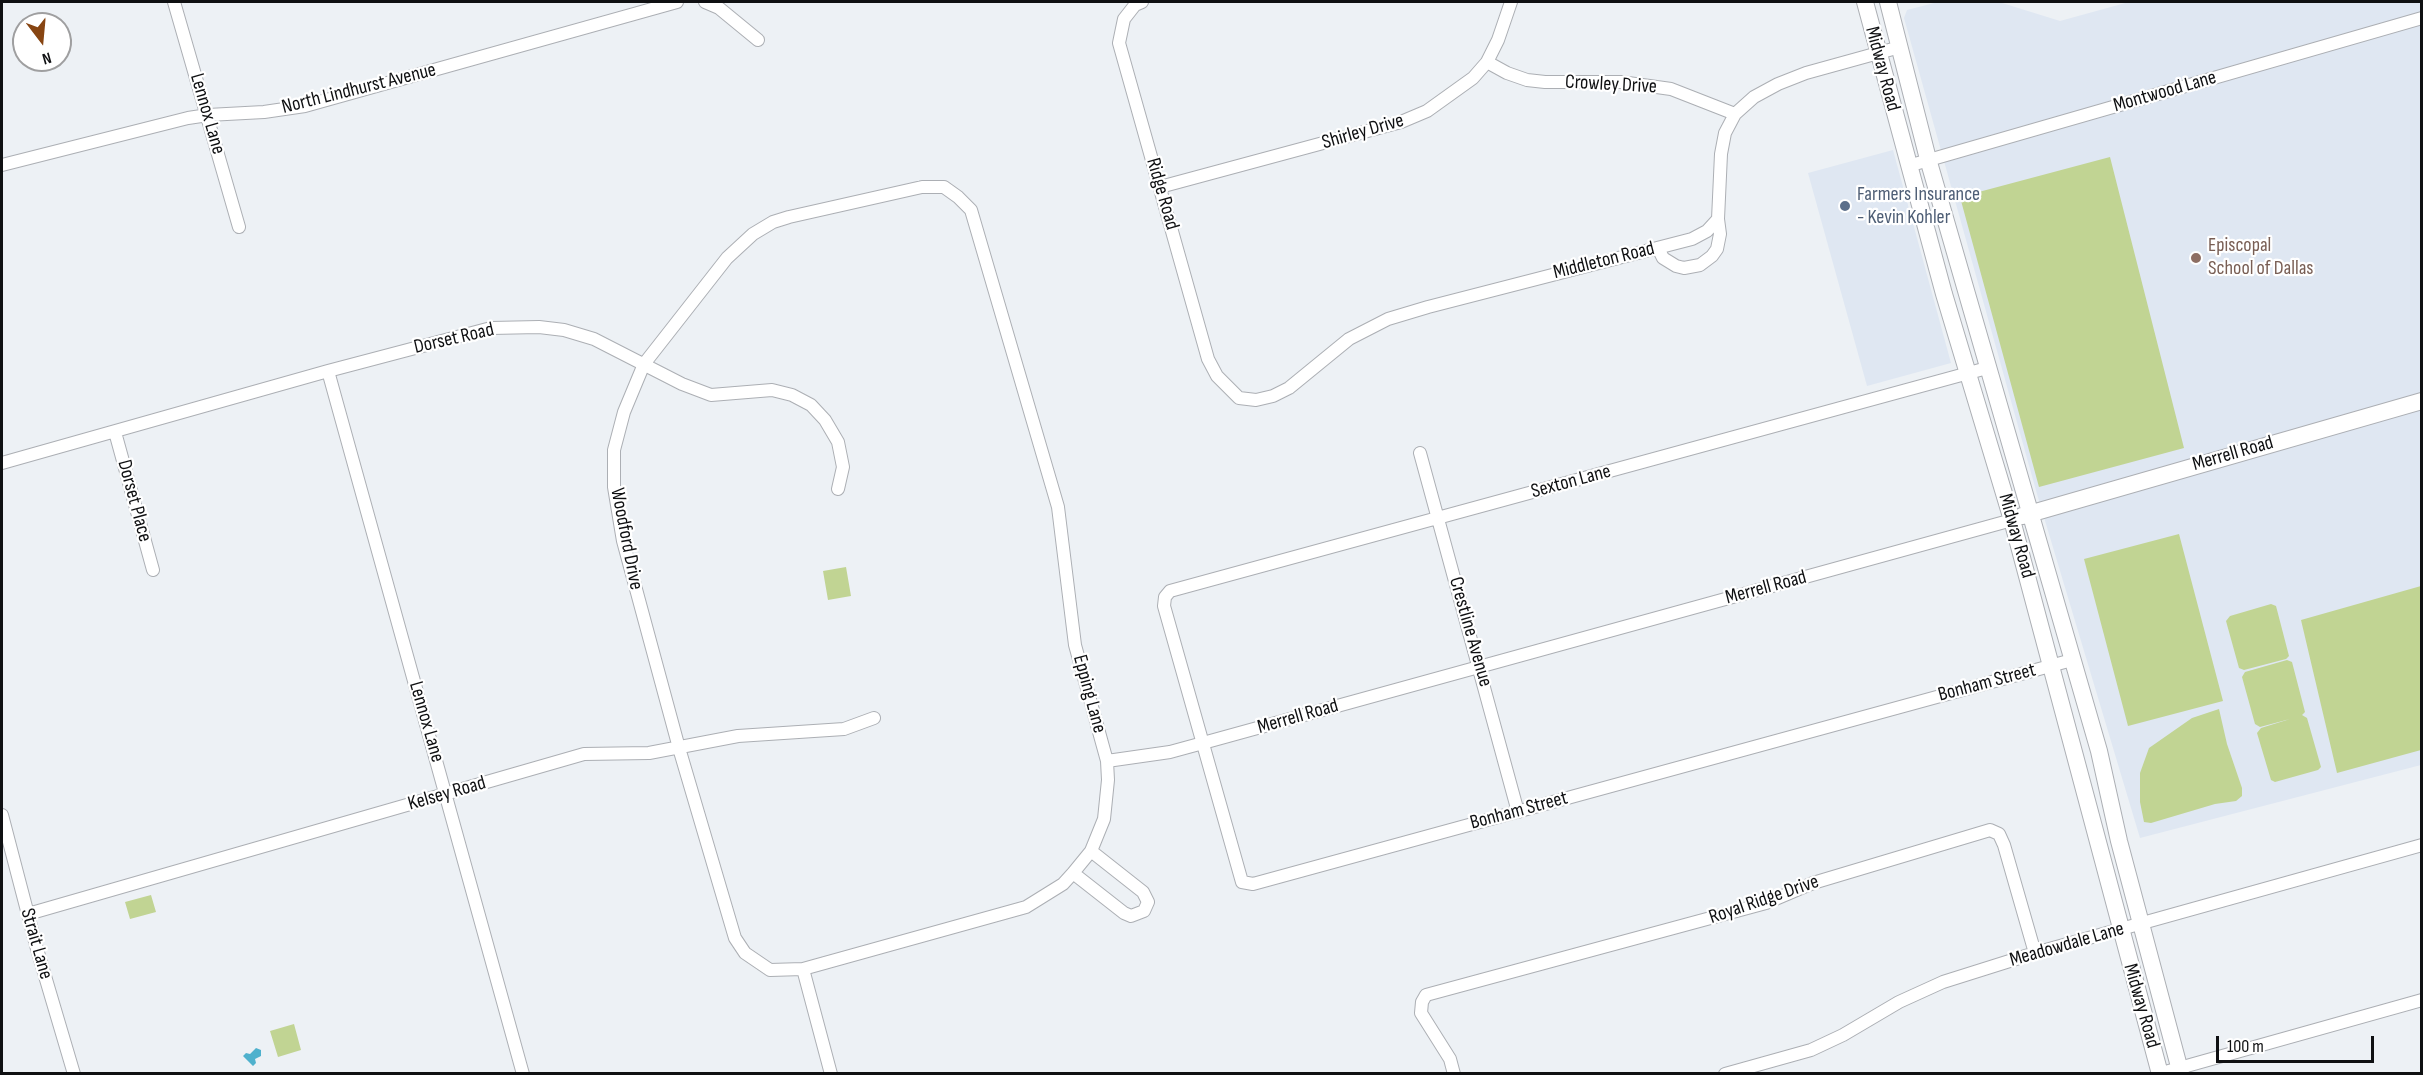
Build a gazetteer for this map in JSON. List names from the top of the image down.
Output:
{
  "streets": {
    "main road": ["Midway Road", "Merrell Road"],
    "street": [
      "Crowley Drive",
      "North Lindhurst Avenue",
      "Montwood Lane",
      "Lennox Lane",
      "Shirley Drive",
      "Ridge Road",
      "Middleton Road",
      "Dorset Road",
      "Sexton Lane",
      "Dorset Place",
      "Woodford Drive",
      "Crestline Avenue",
      "Bonham Street",
      "Epping Lane",
      "Kelsey Road",
      "Royal Ridge Drive",
      "Strait Lane",
      "Meadowdale Lane"
    ]
  },
  "crossings": [
    ["Midway Road", "Montwood Lane"],
    ["Midway Road", "Merrell Road"],
    ["Midway Road", "Sexton Lane"],
    ["Midway Road", "Bonham Street"],
    ["Midway Road", "Meadowdale Lane"],
    ["Crowley Drive", "Shirley Drive"],
    ["North Lindhurst Avenue", "Lennox Lane"],
    ["Lennox Lane", "Dorset Road"],
    ["Lennox Lane", "Kelsey Road"],
    ["Shirley Drive", "Ridge Road"],
    ["Ridge Road", "Middleton Road"],
    ["Dorset Road", "Dorset Place"],
    ["Dorset Road", "Woodford Drive"],
    ["Merrell Road", "Crestline Avenue"],
    ["Merrell Road", "Bonham Street"],
    ["Merrell Road", "Epping Lane"],
    ["Sexton Lane", "Crestline Avenue"],
    ["Sexton Lane", "Bonham Street"],
    ["Woodford Drive", "Epping Lane"],
    ["Woodford Drive", "Kelsey Road"],
    ["Crestline Avenue", "Bonham Street"],
    ["Kelsey Road", "Strait Lane"],
    ["Royal Ridge Drive", "Meadowdale Lane"]
  ],
  "places": ["Farmers Insurance - Kevin Kohler", "Episcopal School of Dallas"],
  "scale_bar": "100 m",
  "north": "bottom"
}
